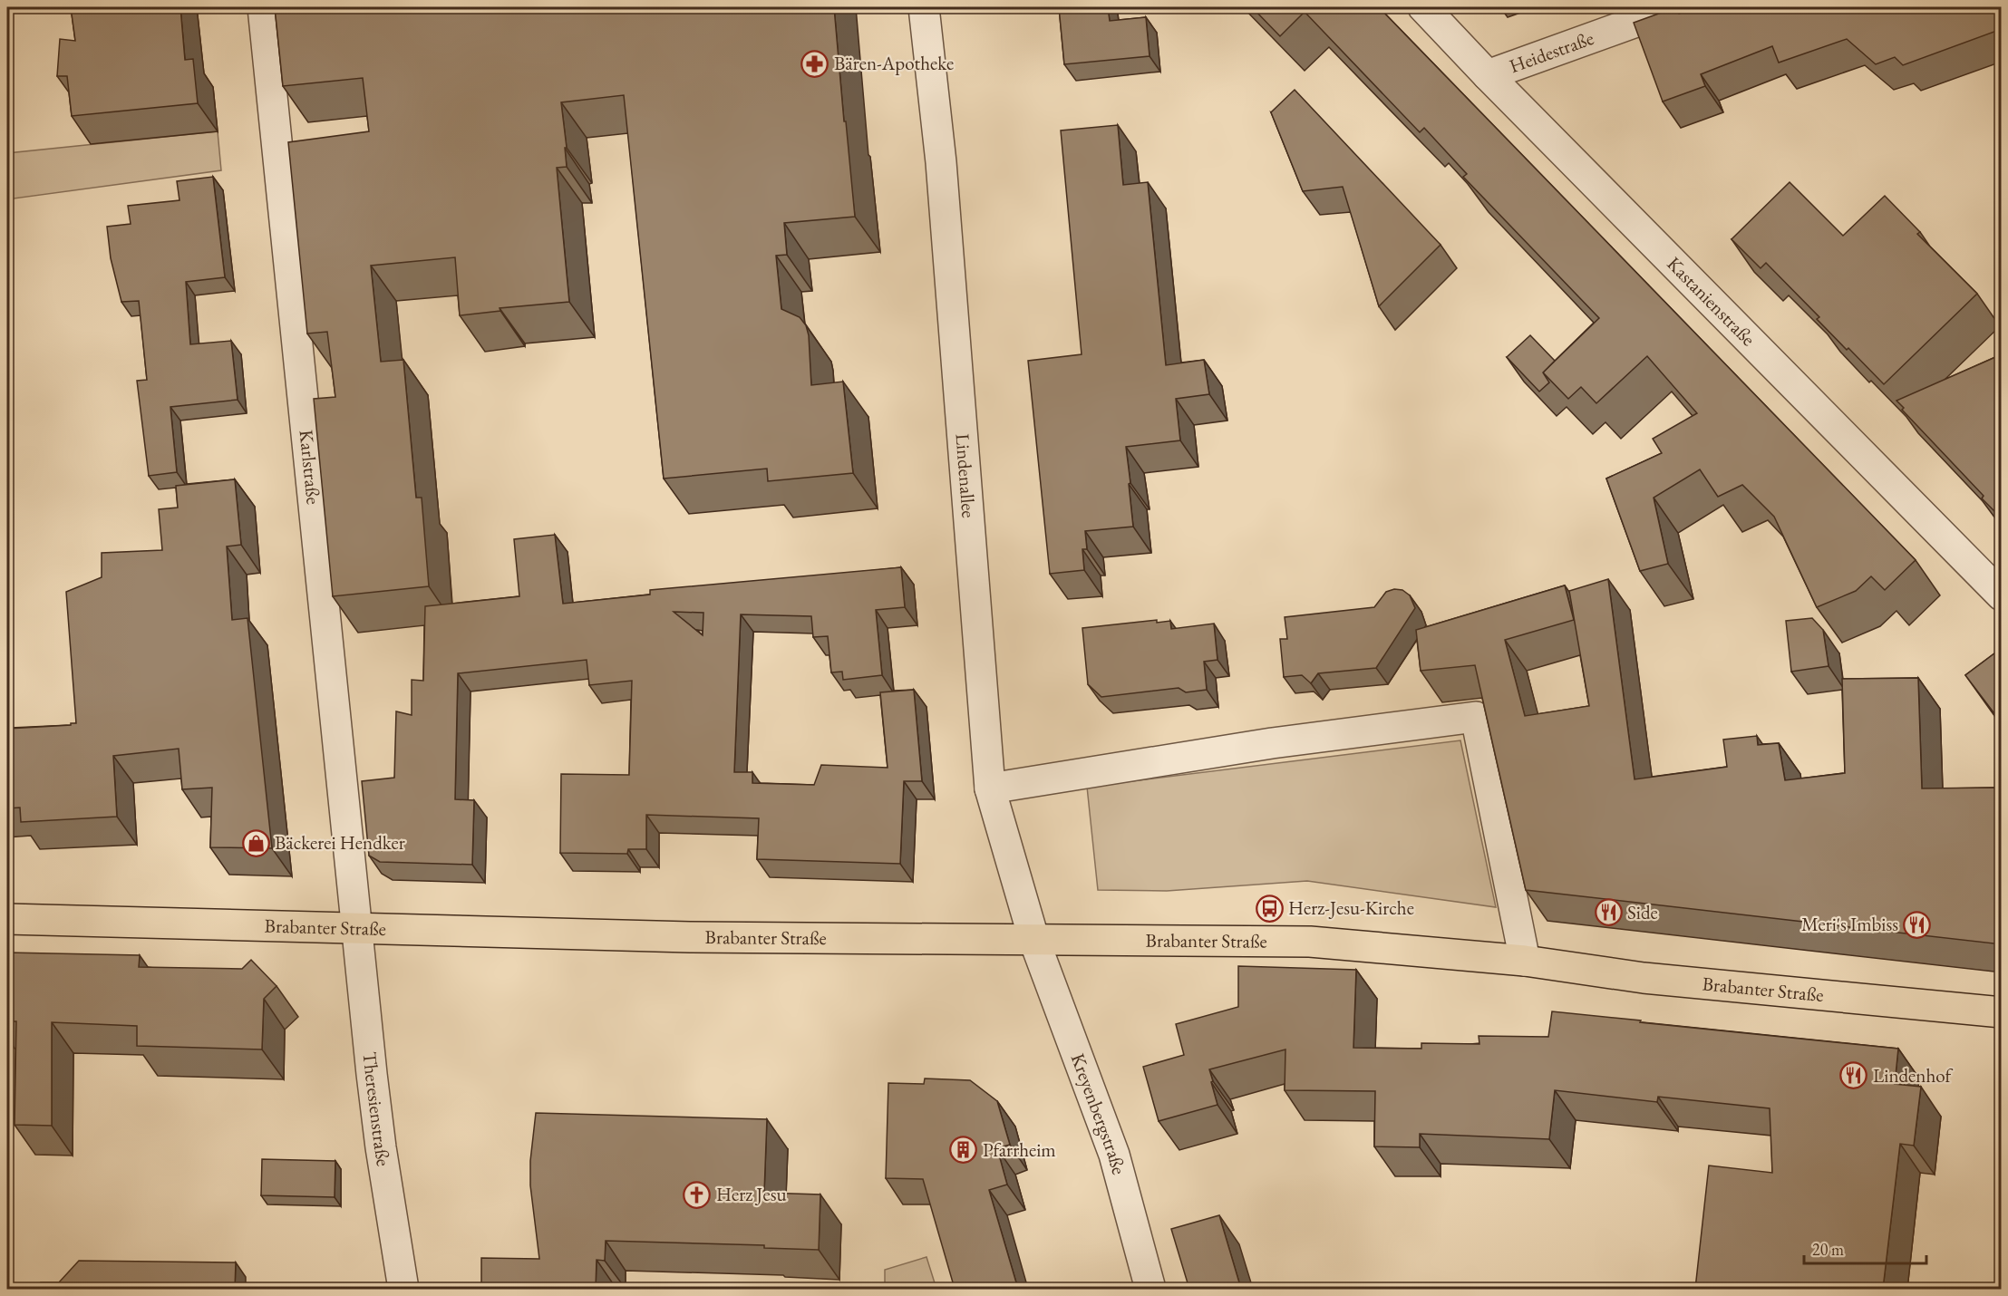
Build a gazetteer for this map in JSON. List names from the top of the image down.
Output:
{
  "streets": {
    "main road": ["Brabanter Straße"],
    "street": [
      "Heidestraße",
      "Kastanienstraße",
      "Karlstraße",
      "Lindenallee",
      "Theresienstraße",
      "Kreyenbergstraße"
    ]
  },
  "crossings": [
    ["Heidestraße", "Kastanienstraße"],
    ["Karlstraße", "Brabanter Straße"],
    ["Karlstraße", "Theresienstraße"],
    ["Lindenallee", "Brabanter Straße"],
    ["Lindenallee", "Kreyenbergstraße"],
    ["Brabanter Straße", "Theresienstraße"],
    ["Brabanter Straße", "Kreyenbergstraße"]
  ],
  "places": {
    "pharmacy": ["Bären-Apotheke"],
    "shop": ["Bäckerei Hendker"],
    "bus stop": ["Herz-Jesu-Kirche"],
    "restaurant": ["Side", "Meri's Imbiss", "Lindenhof"],
    "building": ["Pfarrheim"],
    "church": ["Herz Jesu"]
  },
  "scale_bar": "20 m"
}
